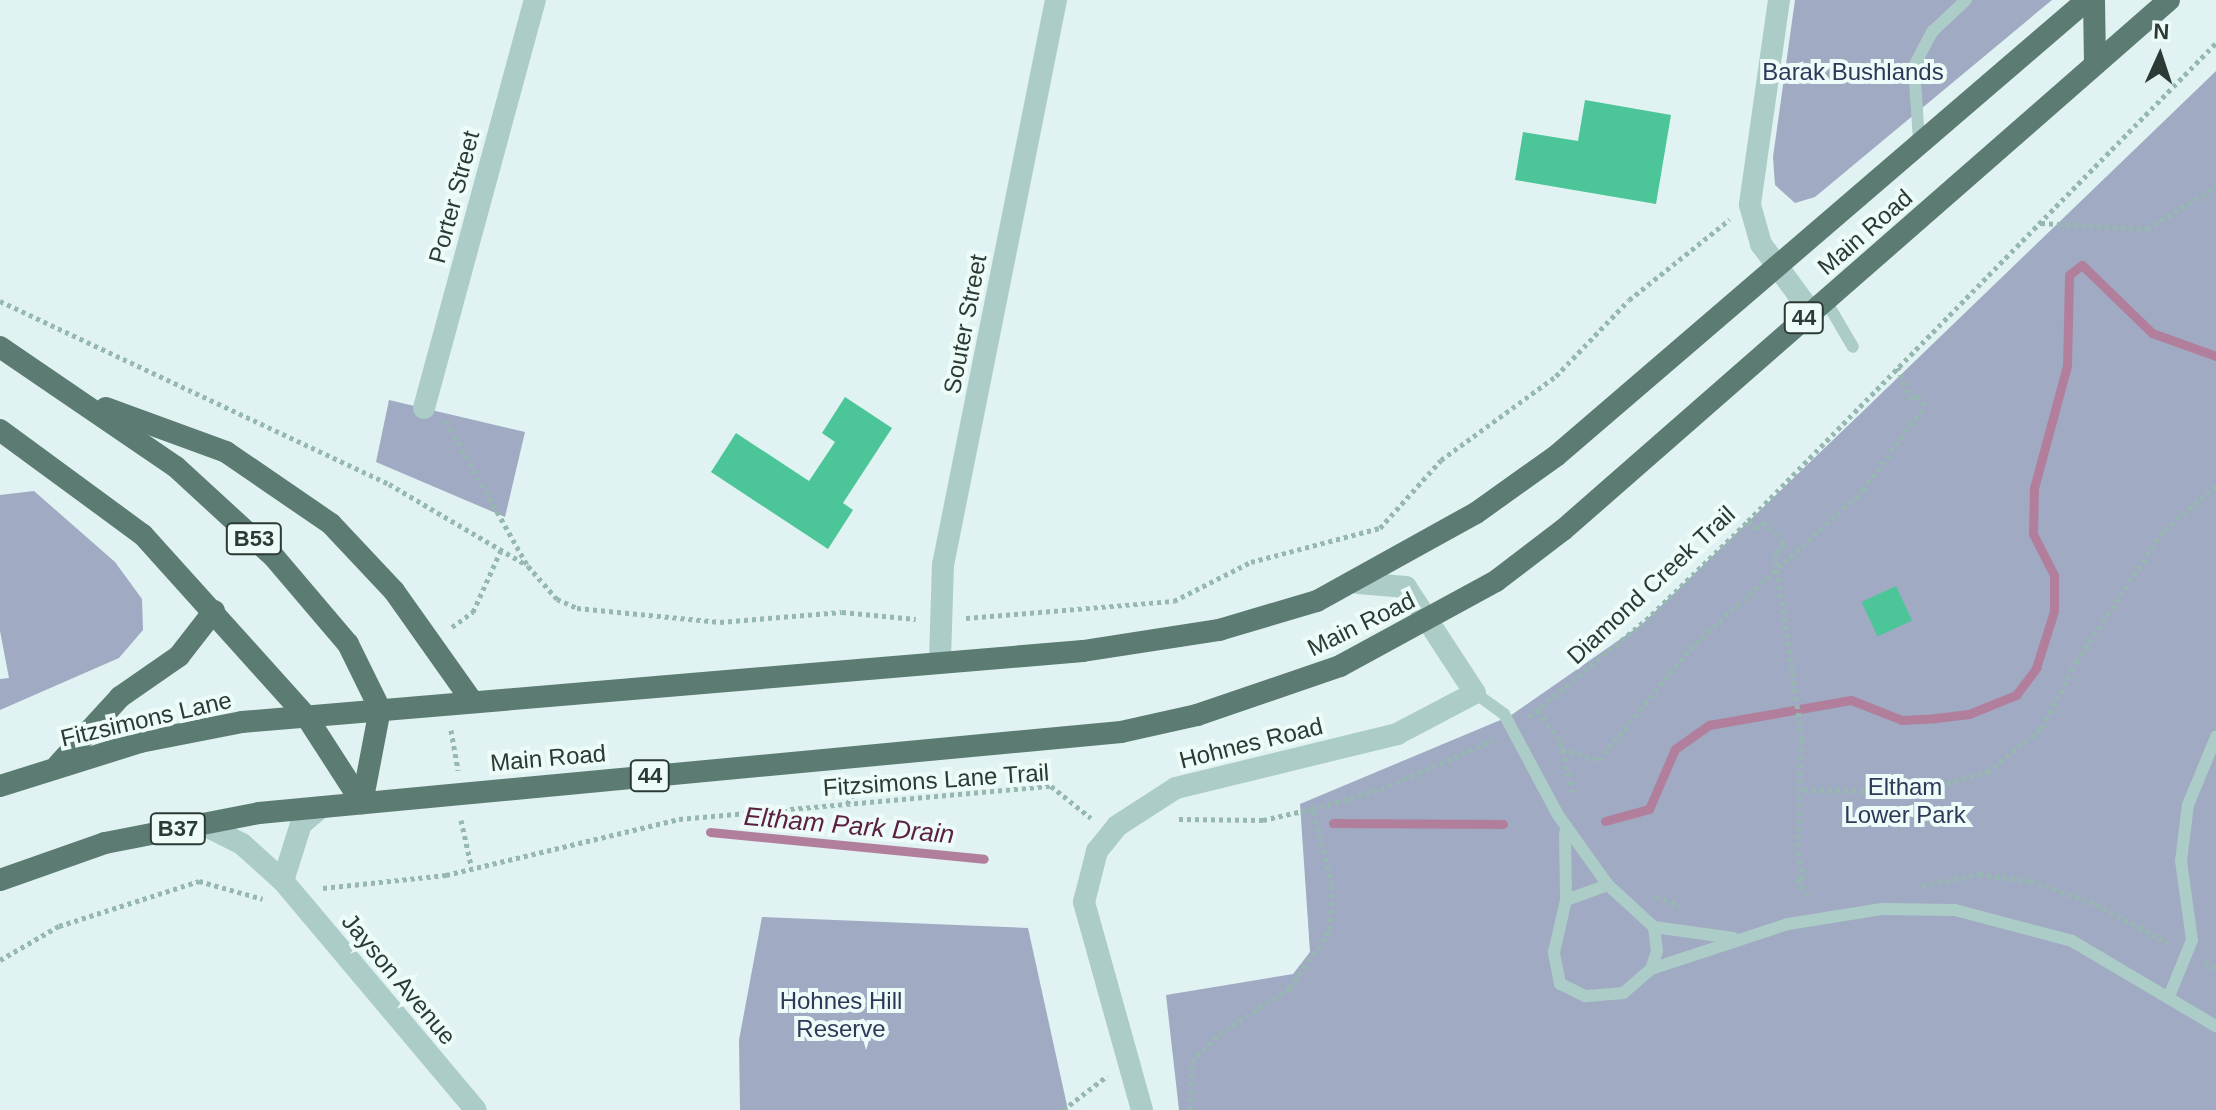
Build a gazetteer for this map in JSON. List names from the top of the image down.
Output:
{
  "streets": {
    "main road": [
      "Main Road",
      "44",
      "B53",
      "Fitzsimons Lane",
      "B37"
    ],
    "street": [
      "Porter Street",
      "Souter Street",
      "Hohnes Road",
      "Jayson Avenue"
    ],
    "path": ["Diamond Creek Trail", "Fitzsimons Lane Trail"]
  },
  "crossings": [
    ["Main Road", "Souter Street"],
    ["Main Road", "B53"],
    ["Main Road", "Fitzsimons Lane"],
    ["Main Road", "B37"],
    ["Hohnes Road", "Fitzsimons Lane Trail"],
    ["Fitzsimons Lane Trail", "Jayson Avenue"],
    ["B37", "Jayson Avenue"]
  ],
  "water": ["Eltham Park Drain"],
  "parks": ["Barak Bushlands", "Eltham Lower Park", "Hohnes Hill Reserve"],
  "north": "top"
}
